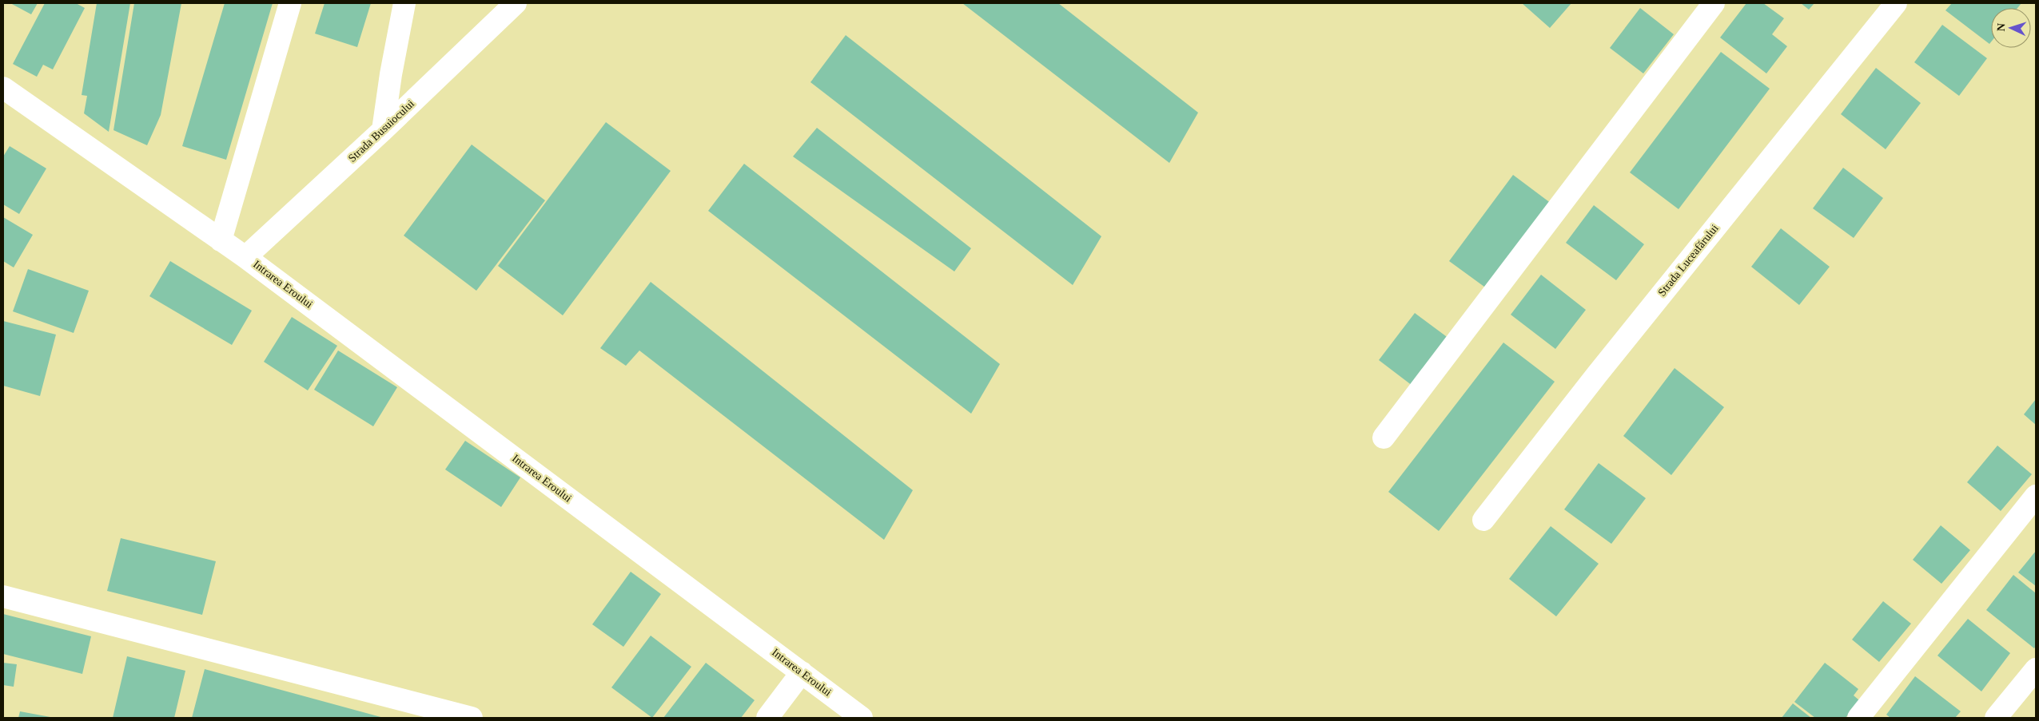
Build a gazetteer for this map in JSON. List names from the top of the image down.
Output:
{
  "streets": {
    "street": ["Strada Busuiocului", "Strada Luceafărului", "Intrarea Eroului"]
  },
  "crossings": [
    ["Strada Busuiocului", "Intrarea Eroului"]
  ],
  "north": "left"
}
